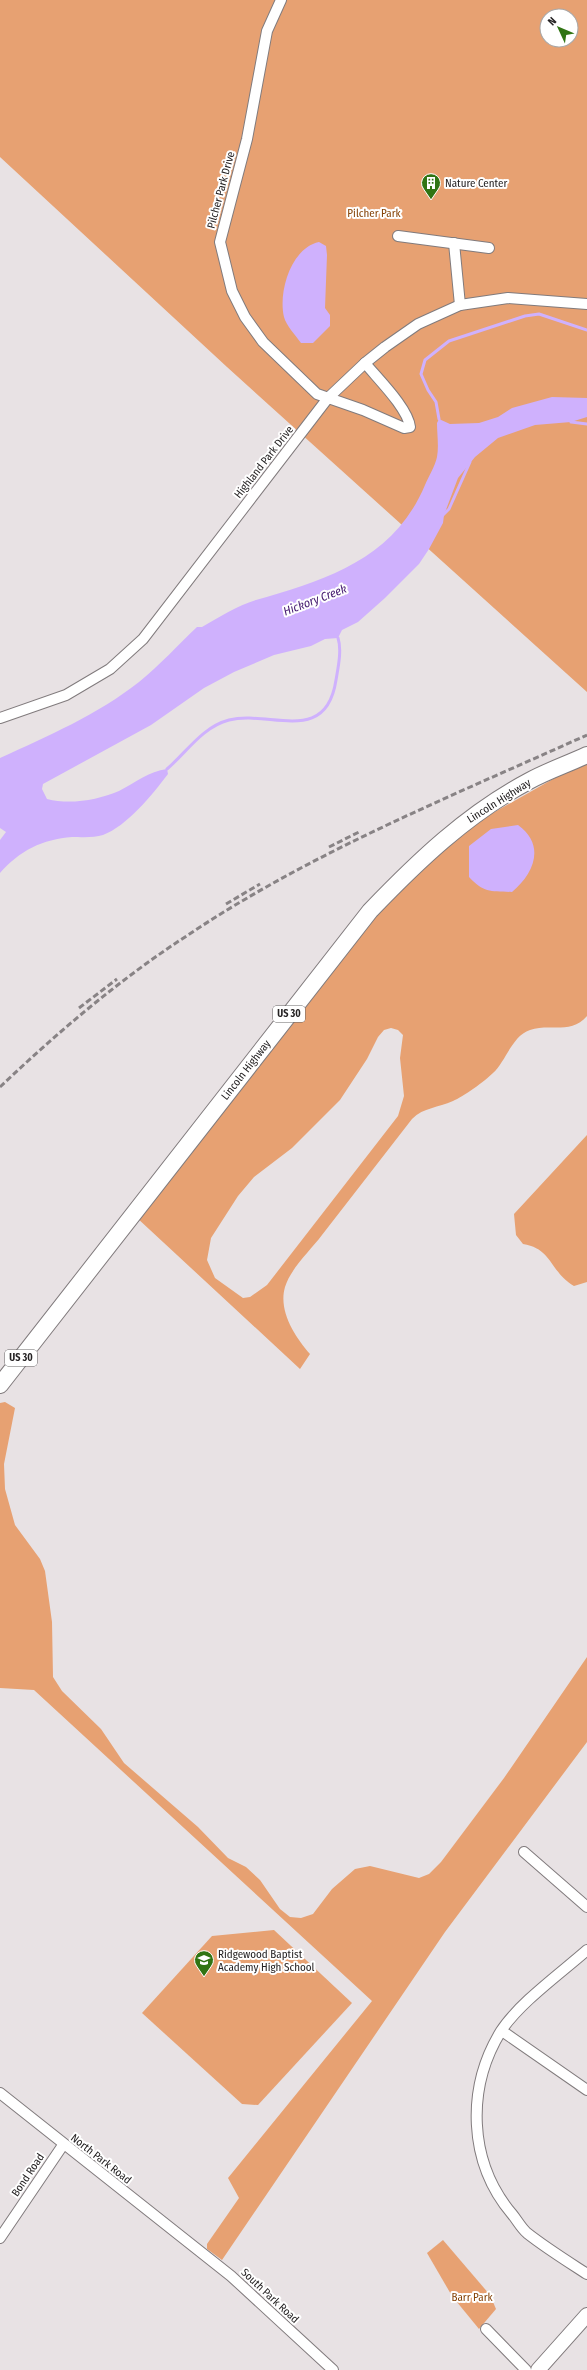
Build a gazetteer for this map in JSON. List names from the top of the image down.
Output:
{
  "streets": {
    "main road": ["Lincoln Highway", "US 30"],
    "street": [
      "Pilcher Park Drive",
      "Highland Park Drive",
      "North Park Road",
      "Bond Road",
      "South Park Road"
    ]
  },
  "crossings": [
    ["Pilcher Park Drive", "Highland Park Drive"],
    ["North Park Road", "Bond Road"],
    ["North Park Road", "South Park Road"]
  ],
  "water": ["Hickory Creek"],
  "parks": ["Pilcher Park", "Barr Park"],
  "places": {
    "building": ["Nature Center"],
    "school or university": ["Ridgewood Baptist Academy High School"]
  },
  "north": "top left"
}
